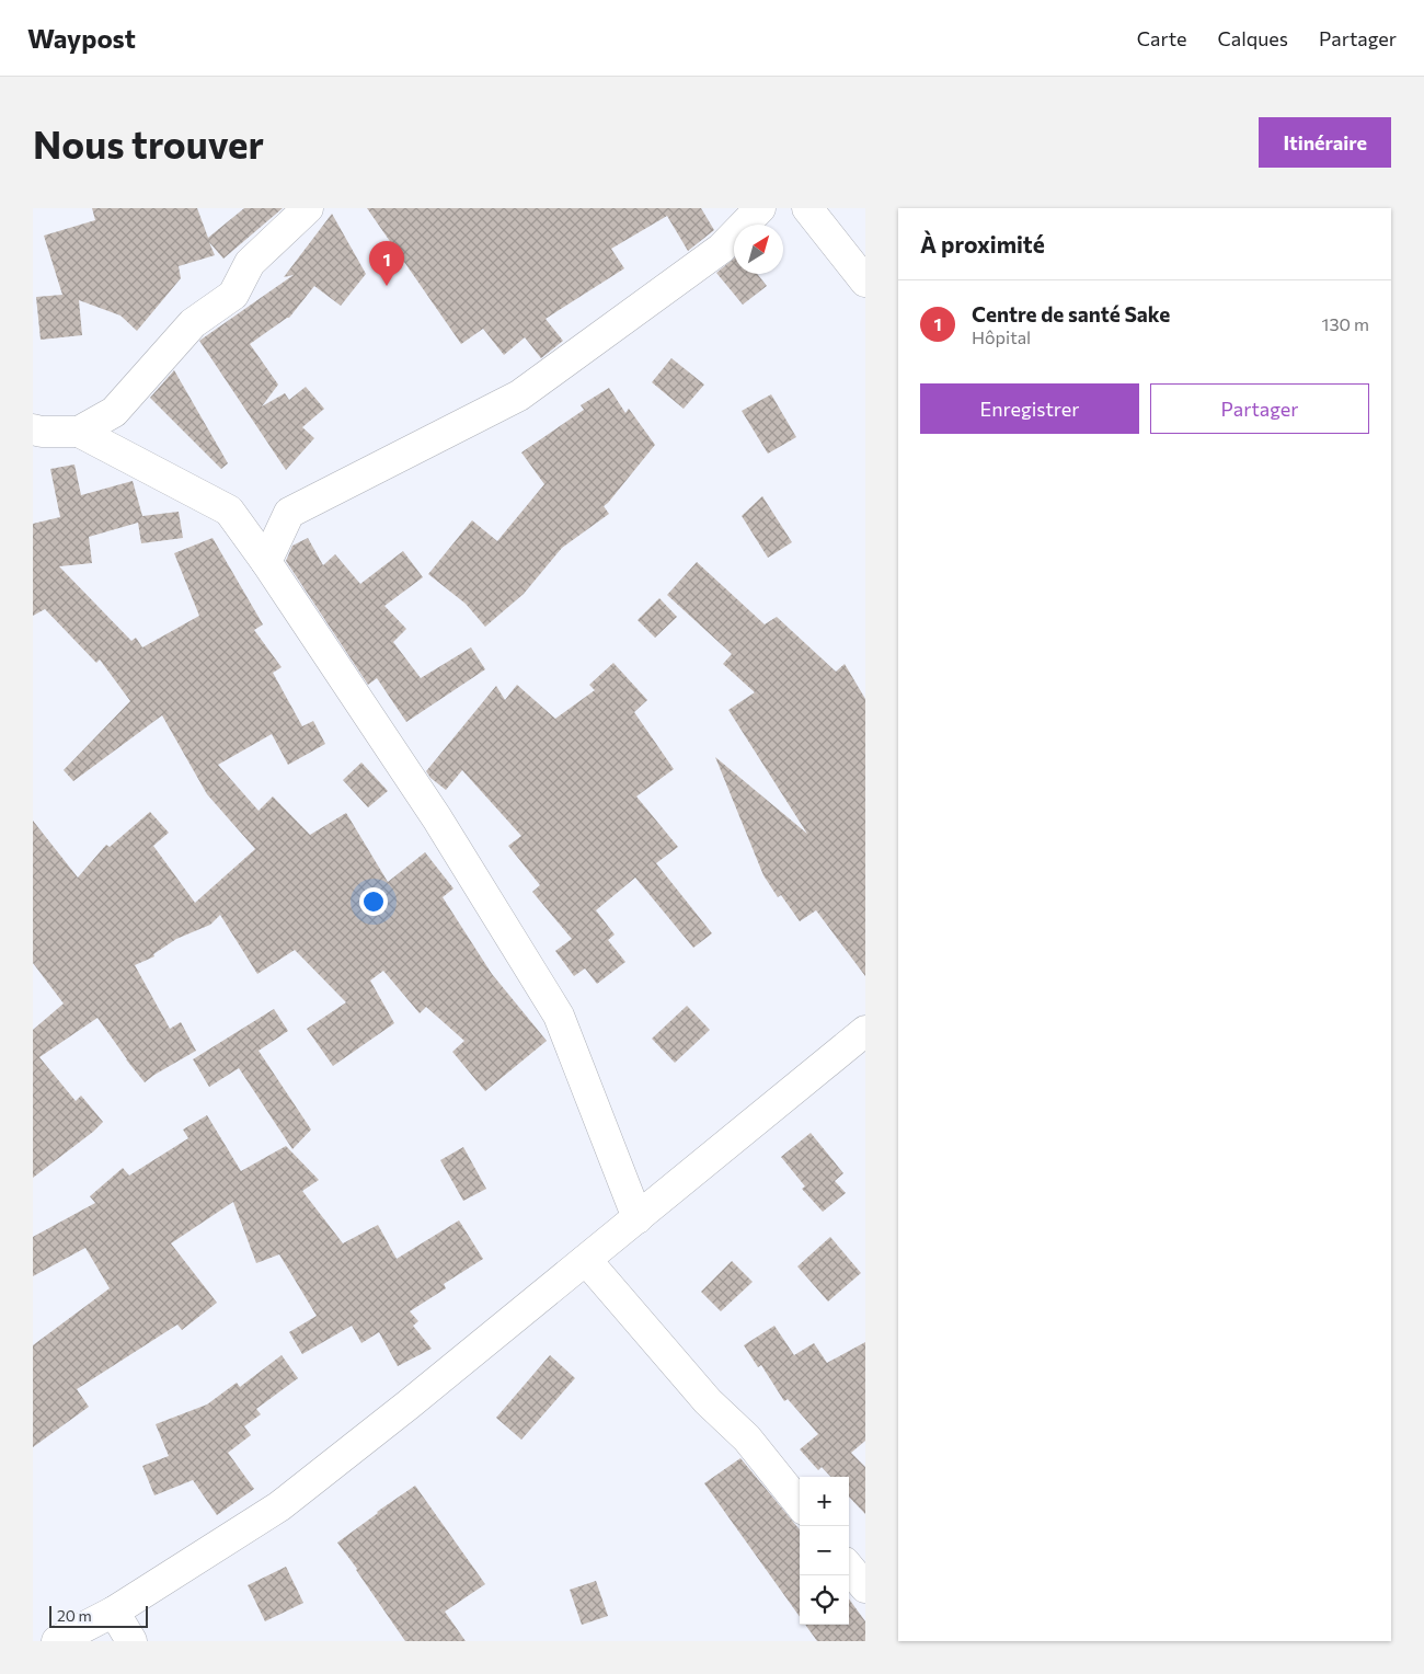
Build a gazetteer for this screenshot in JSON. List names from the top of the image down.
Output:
{
  "scale_bar": "20 m",
  "north": "top right",
  "page": {
    "header": "Waypost",
    "nav": ["Carte", "Calques", "Partager"],
    "buttons": [
      "Itinéraire",
      ["Enregistrer", "Partager"]
    ],
    "title": "Nous trouver",
    "heading": "À proximité",
    "pins": "1",
    "list": [
      {
        "mark": "1",
        "name": "Centre de santé Sake",
        "note": "Hôpital",
        "value": "130 m"
      }
    ],
    "map_buttons": ["+", "−"],
    "scale": "20 m"
  }
}
